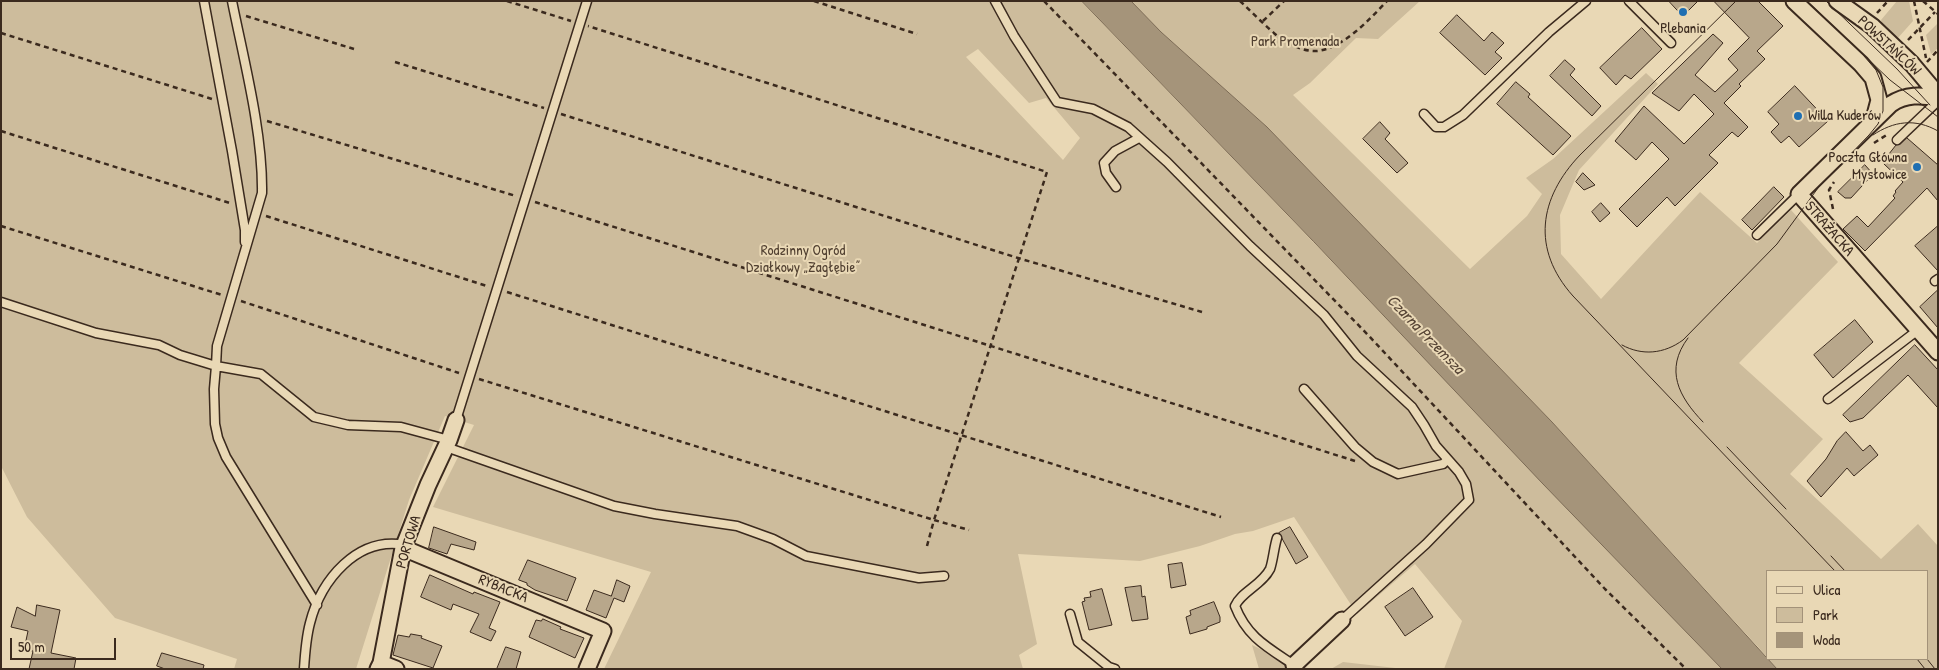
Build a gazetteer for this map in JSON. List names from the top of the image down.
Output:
{
  "streets": {
    "street": [
      "POWSTAŃCÓW",
      "STRAŻACKA",
      "PORTOWA",
      "RYBACKA"
    ]
  },
  "crossings": [
    ["POWSTAŃCÓW", "STRAŻACKA"],
    ["PORTOWA", "RYBACKA"]
  ],
  "water": ["Czarna Przemsza"],
  "parks": ["Park Promenada", "Rodzinny Ogród Działkowy „Zagłębie”"],
  "places": ["Plebania", "Willa Kuderów", "Poczta Główna Mysłowice"],
  "legend": ["Ulica", "Park", "Woda"],
  "scale_bar": "50 m"
}
